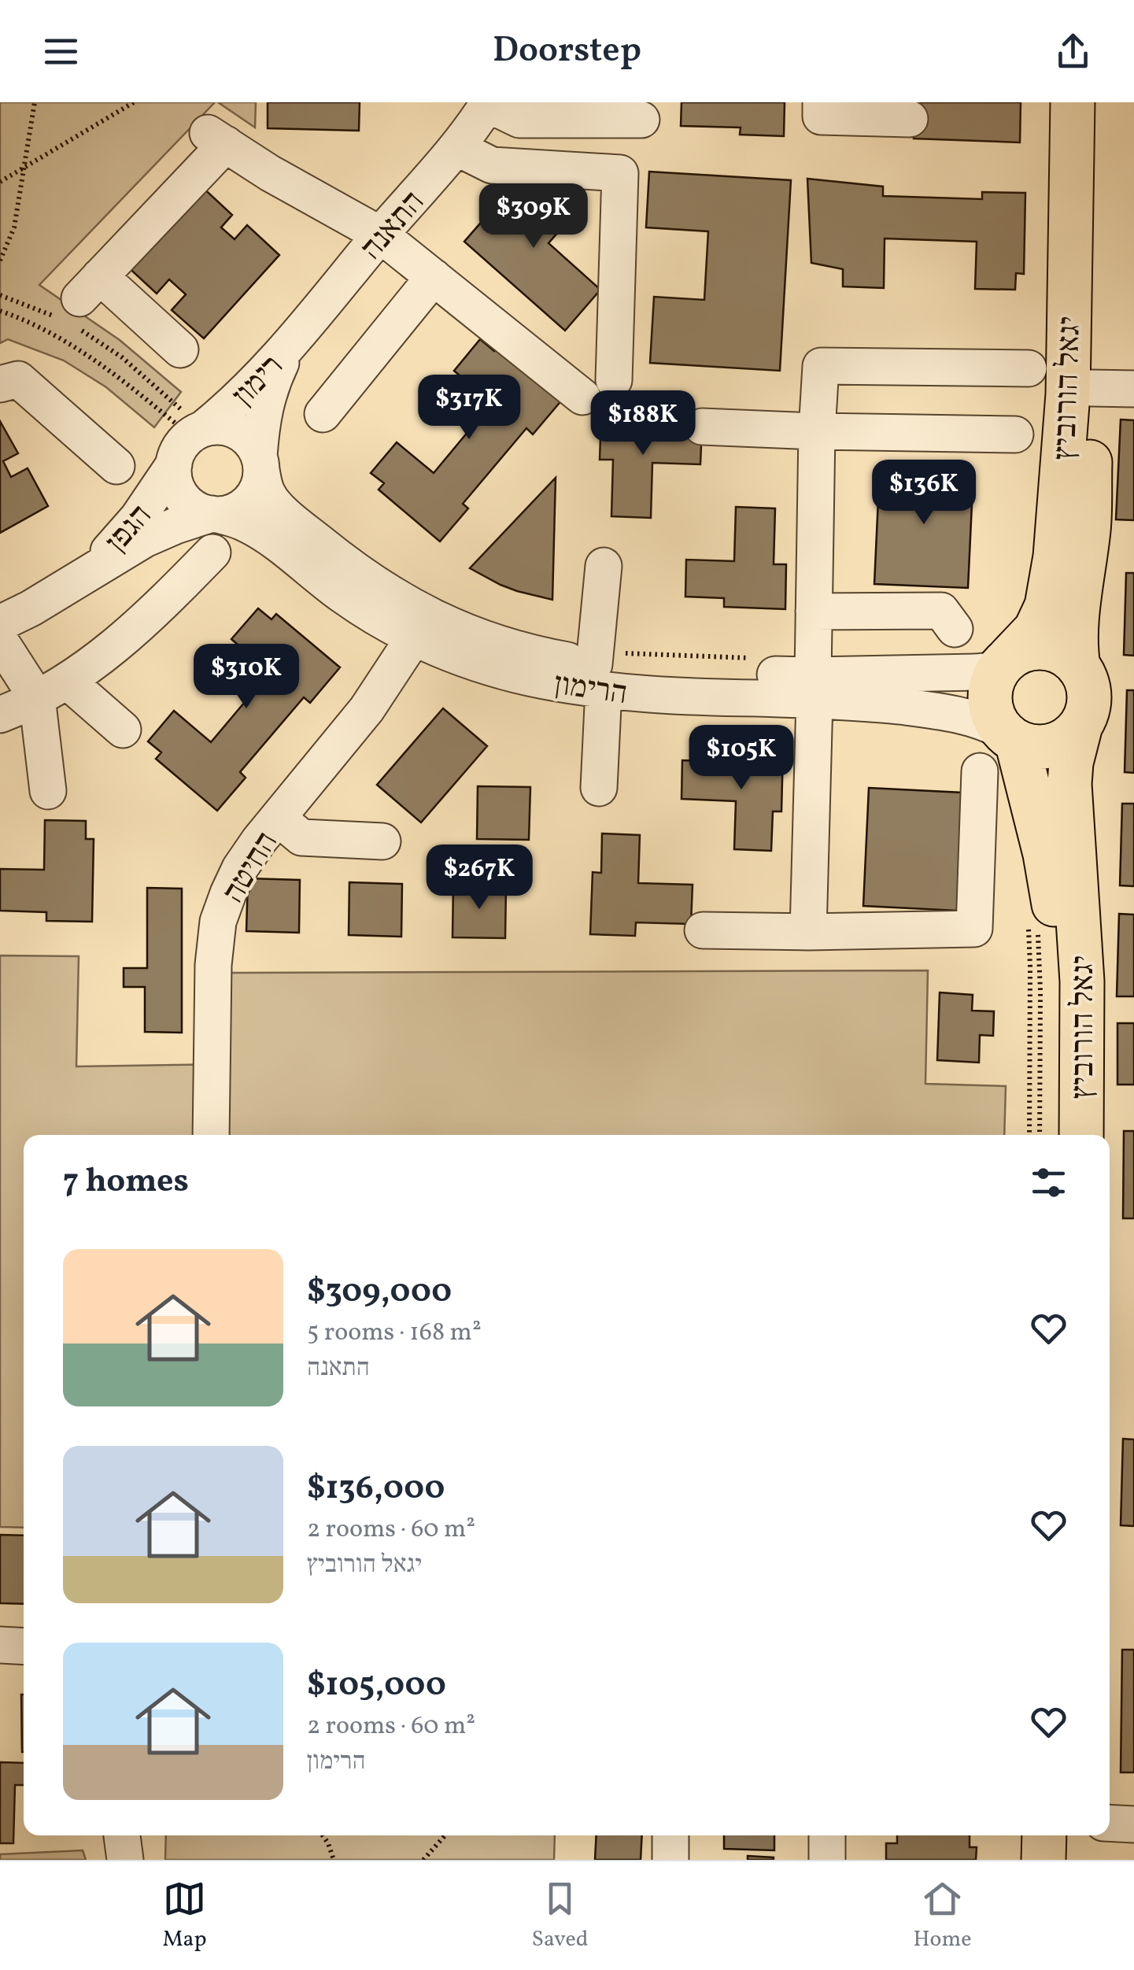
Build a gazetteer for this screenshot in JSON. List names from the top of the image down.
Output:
{
  "streets": {
    "main road": ["יגאל הורוביץ"],
    "street": [
      "התאנה",
      "רימון",
      "הגפן",
      "הרימון",
      "החיטה"
    ]
  },
  "crossings": [
    ["התאנה", "רימון"],
    ["רימון", "הגפן"],
    ["רימון", "הרימון"],
    ["יגאל הורוביץ", "הרימון"],
    ["הגפן", "הרימון"],
    ["הרימון", "החיטה"]
  ],
  "page": {
    "header": "Doorstep",
    "price": [
      "$309K",
      "$317K",
      "$188K",
      "$136K",
      "$310K",
      "$105K",
      "$267K"
    ],
    "heading": "7 homes",
    "list": [
      {
        "name": "$309,000",
        "note": "5 rooms · 168 m² · התאנה"
      },
      {
        "name": "$136,000",
        "note": "2 rooms · 60 m² · יגאל הורוביץ"
      },
      {
        "name": "$105,000",
        "note": "2 rooms · 60 m² · הרימון"
      }
    ],
    "tabs": ["Map", "Saved", "Home"]
  }
}
